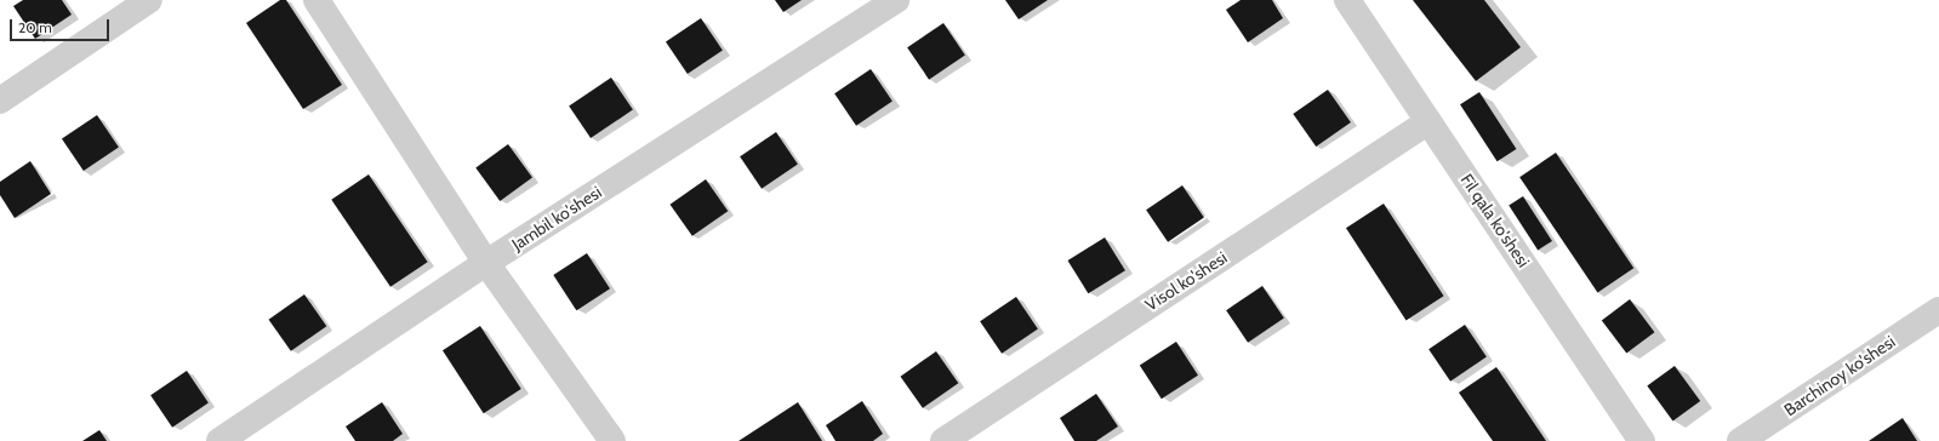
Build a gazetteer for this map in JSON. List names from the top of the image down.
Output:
{
  "streets": {
    "street": [
      "Jambil ko'shesi",
      "Fil qala ko'shesi",
      "Visol ko'shesi",
      "Barchinoy ko'shesi"
    ]
  },
  "crossings": [
    ["Fil qala ko'shesi", "Visol ko'shesi"]
  ],
  "scale_bar": "20 m"
}
